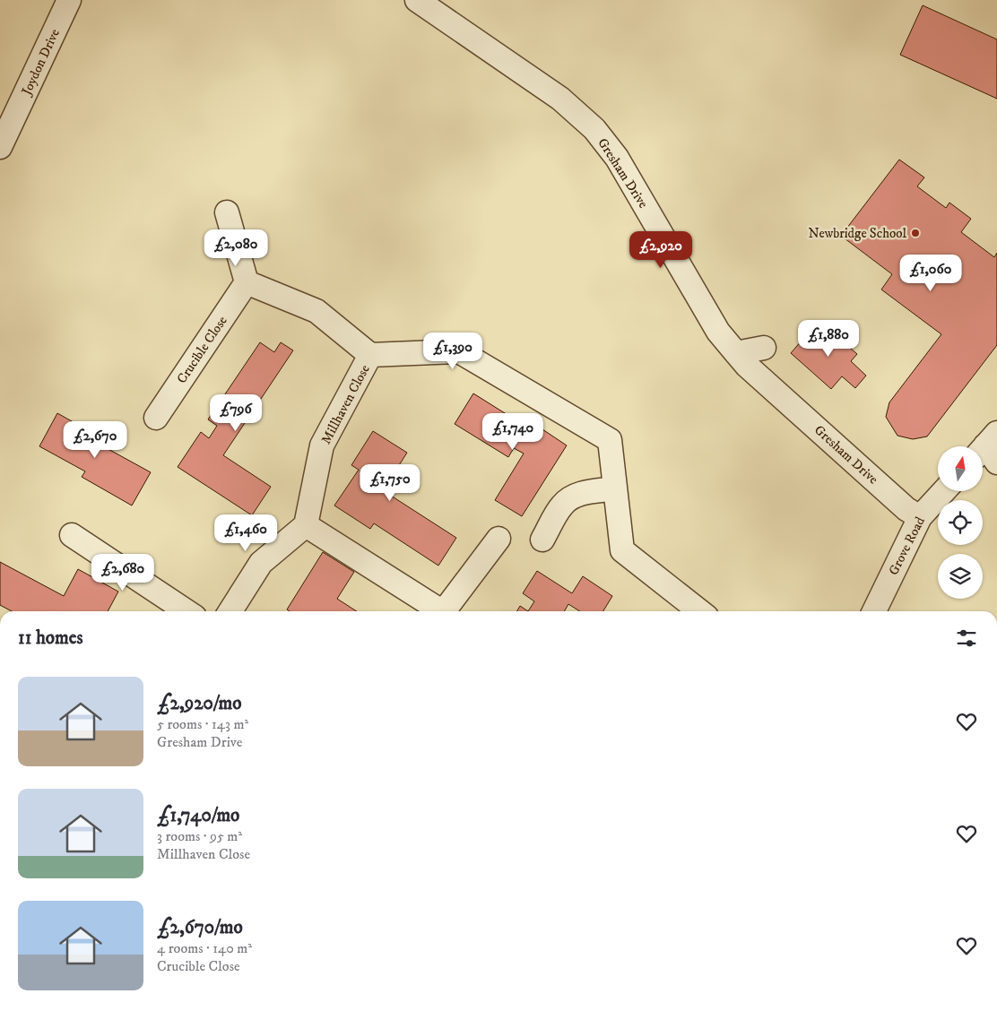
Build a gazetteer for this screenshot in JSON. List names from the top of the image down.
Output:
{
  "streets": {
    "street": [
      "Joydon Drive",
      "Gresham Drive",
      "Crucible Close",
      "Millhaven Close",
      "Grove Road"
    ]
  },
  "crossings": [
    ["Gresham Drive", "Grove Road"]
  ],
  "places": ["Newbridge School"],
  "north": "top",
  "page": {
    "price": [
      "£2,080",
      "£2,920",
      "£1,060",
      "£1,880",
      "£1,390",
      "£796",
      "£1,740",
      "£2,670",
      "£1,750",
      "£1,460",
      "£2,680"
    ],
    "heading": "11 homes",
    "list": [
      {
        "name": "£2,920/mo",
        "note": "5 rooms · 143 m² · Gresham Drive"
      },
      {
        "name": "£1,740/mo",
        "note": "3 rooms · 95 m² · Millhaven Close"
      },
      {
        "name": "£2,670/mo",
        "note": "4 rooms · 140 m² · Crucible Close"
      }
    ]
  }
}
